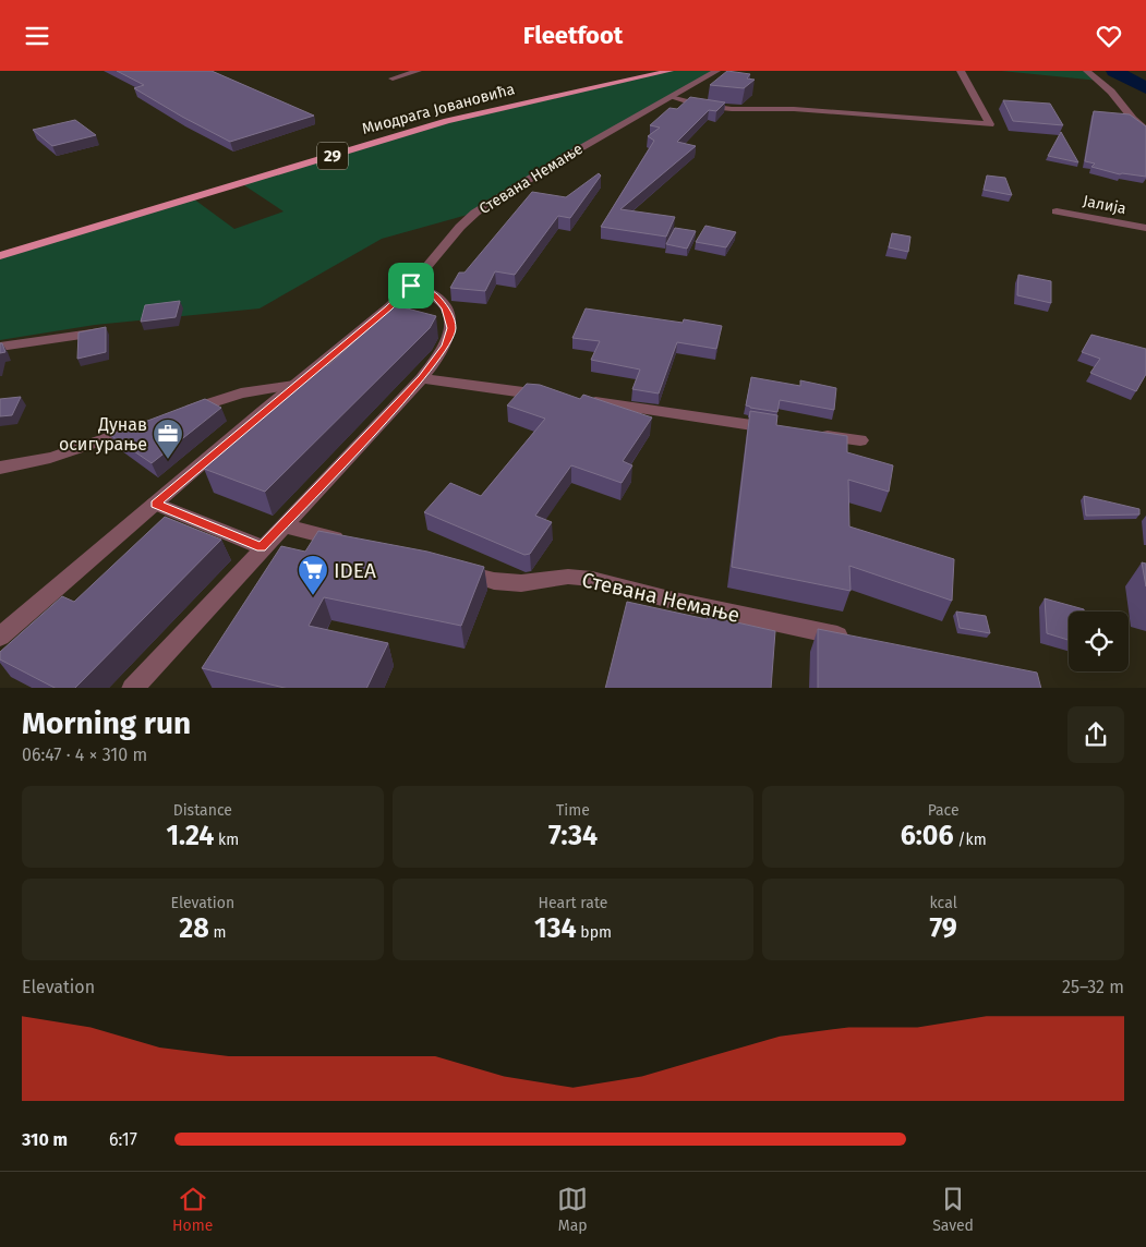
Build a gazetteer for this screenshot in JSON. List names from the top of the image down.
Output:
{
  "streets": {
    "main road": ["Миодрага Јовановића", "29"],
    "street": ["Стевана Немање", "Јалија"]
  },
  "places": {
    "office": ["Дунав осигурање"],
    "supermarket": ["IDEA"]
  },
  "page": {
    "header": "Fleetfoot",
    "heading": ["Morning run", "06:47 · 4 × 310 m"],
    "stats": [
      ["Distance", "1.24 km"],
      ["Time", "7:34"],
      ["Pace", "6:06 /km"],
      ["Elevation", "28 m"],
      ["Heart rate", "134 bpm"],
      ["kcal", "79"]
    ],
    "chart": ["Elevation", "25–32 m"],
    "list": [
      {
        "name": "310 m",
        "note": "6:17"
      }
    ],
    "tabs": ["Home", "Map", "Saved"]
  }
}
